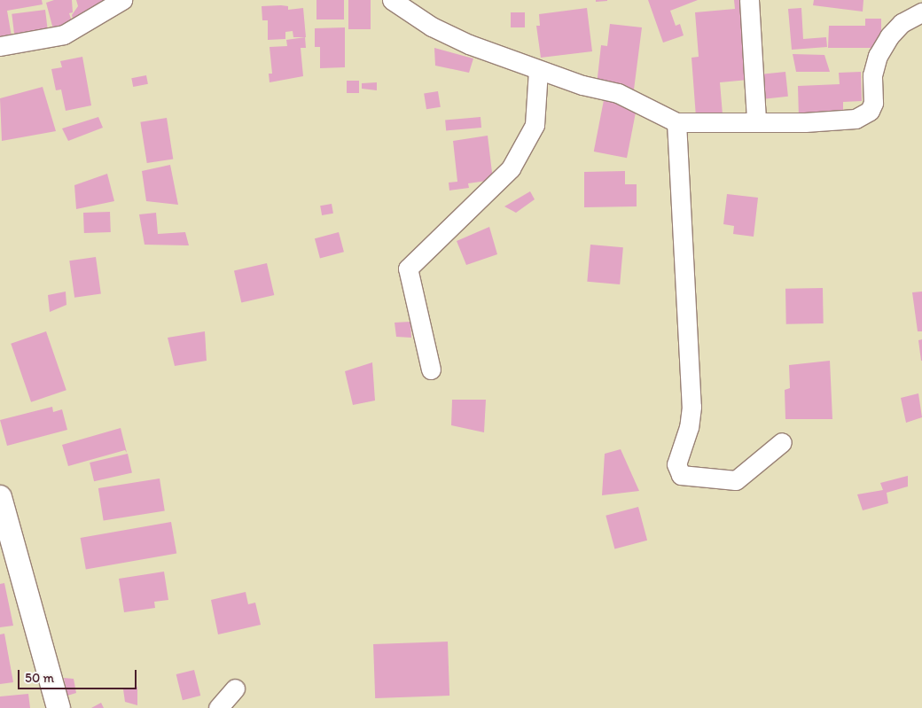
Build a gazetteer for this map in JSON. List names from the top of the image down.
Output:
{
  "scale_bar": "50 m"
}
